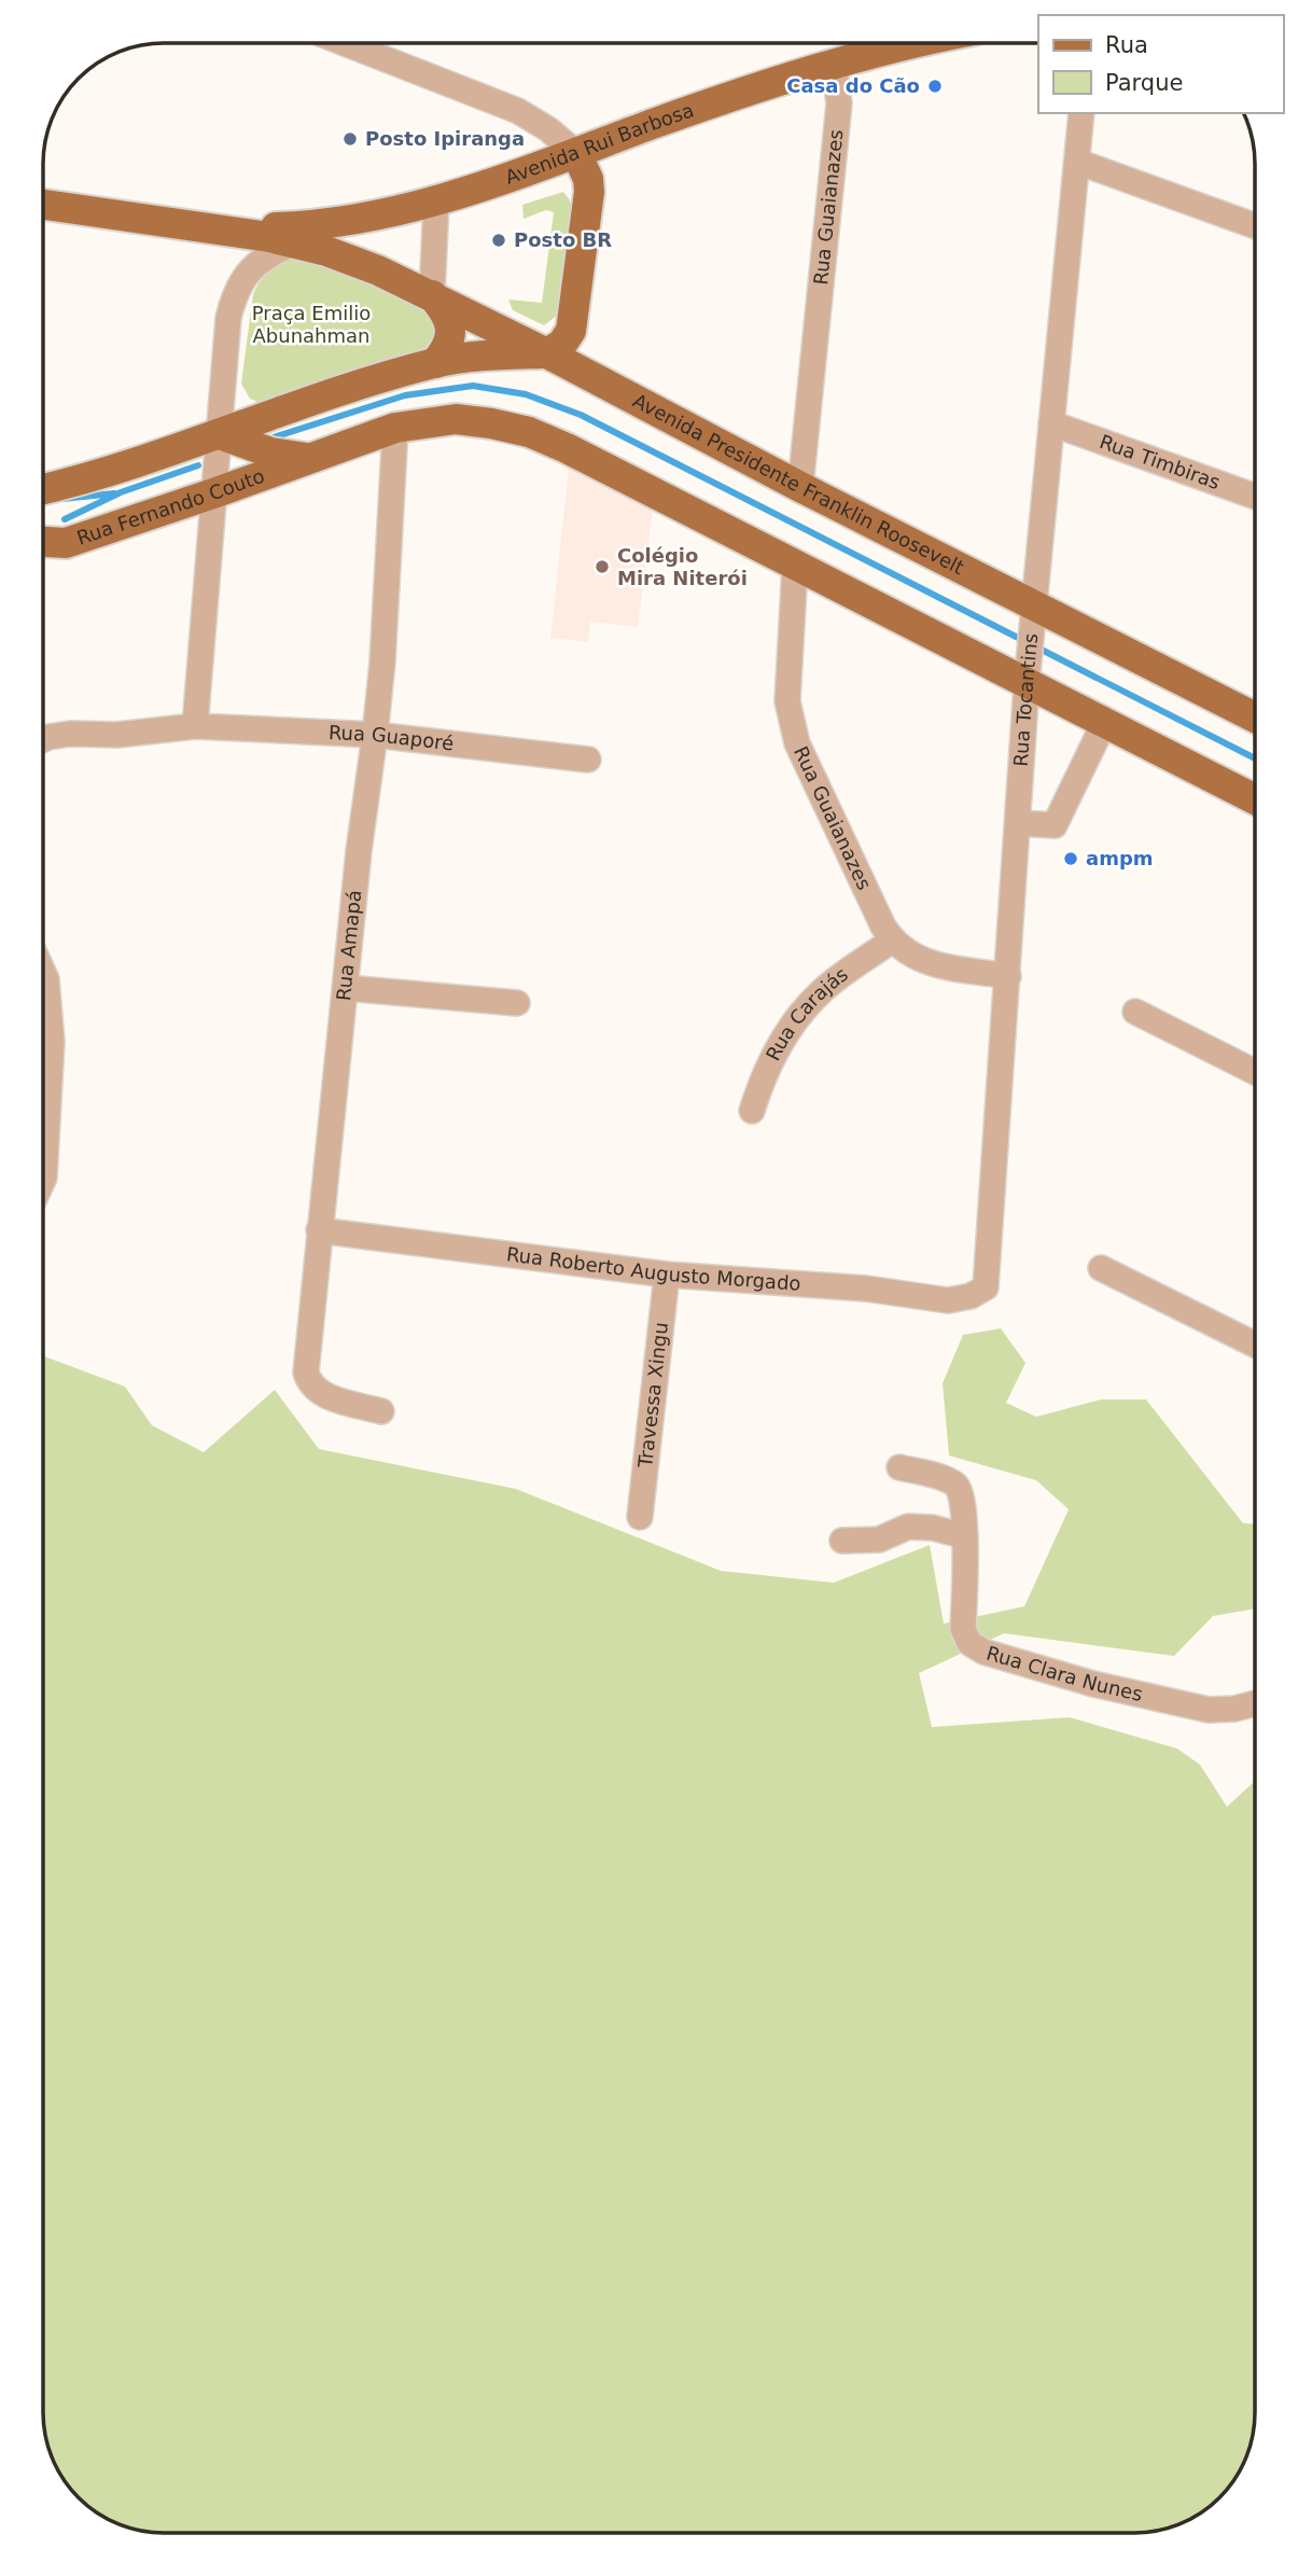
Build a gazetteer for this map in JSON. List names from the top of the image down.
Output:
{
  "streets": {
    "main road": ["Avenida Rui Barbosa", "Avenida Presidente Franklin Roosevelt", "Rua Fernando Couto"],
    "street": [
      "Rua Guaianazes",
      "Rua Timbiras",
      "Rua Tocantins",
      "Rua Guaporé",
      "Rua Amapá",
      "Rua Carajás",
      "Rua Roberto Augusto Morgado",
      "Travessa Xingu",
      "Rua Clara Nunes"
    ]
  },
  "crossings": [
    ["Avenida Rui Barbosa", "Rua Guaianazes"],
    ["Avenida Rui Barbosa", "Avenida Presidente Franklin Roosevelt"],
    ["Rua Guaianazes", "Avenida Presidente Franklin Roosevelt"],
    ["Rua Guaianazes", "Rua Tocantins"],
    ["Rua Guaianazes", "Rua Carajás"],
    ["Rua Timbiras", "Rua Tocantins"],
    ["Avenida Presidente Franklin Roosevelt", "Rua Tocantins"],
    ["Rua Tocantins", "Rua Roberto Augusto Morgado"],
    ["Rua Guaporé", "Rua Amapá"],
    ["Rua Amapá", "Rua Roberto Augusto Morgado"],
    ["Rua Roberto Augusto Morgado", "Travessa Xingu"]
  ],
  "parks": ["Praça Emilio Abunahman"],
  "places": [
    "Casa do Cão",
    "Posto Ipiranga",
    "Posto BR",
    "Colégio Mira Niterói",
    "ampm"
  ],
  "legend": ["Rua", "Parque"]
}
